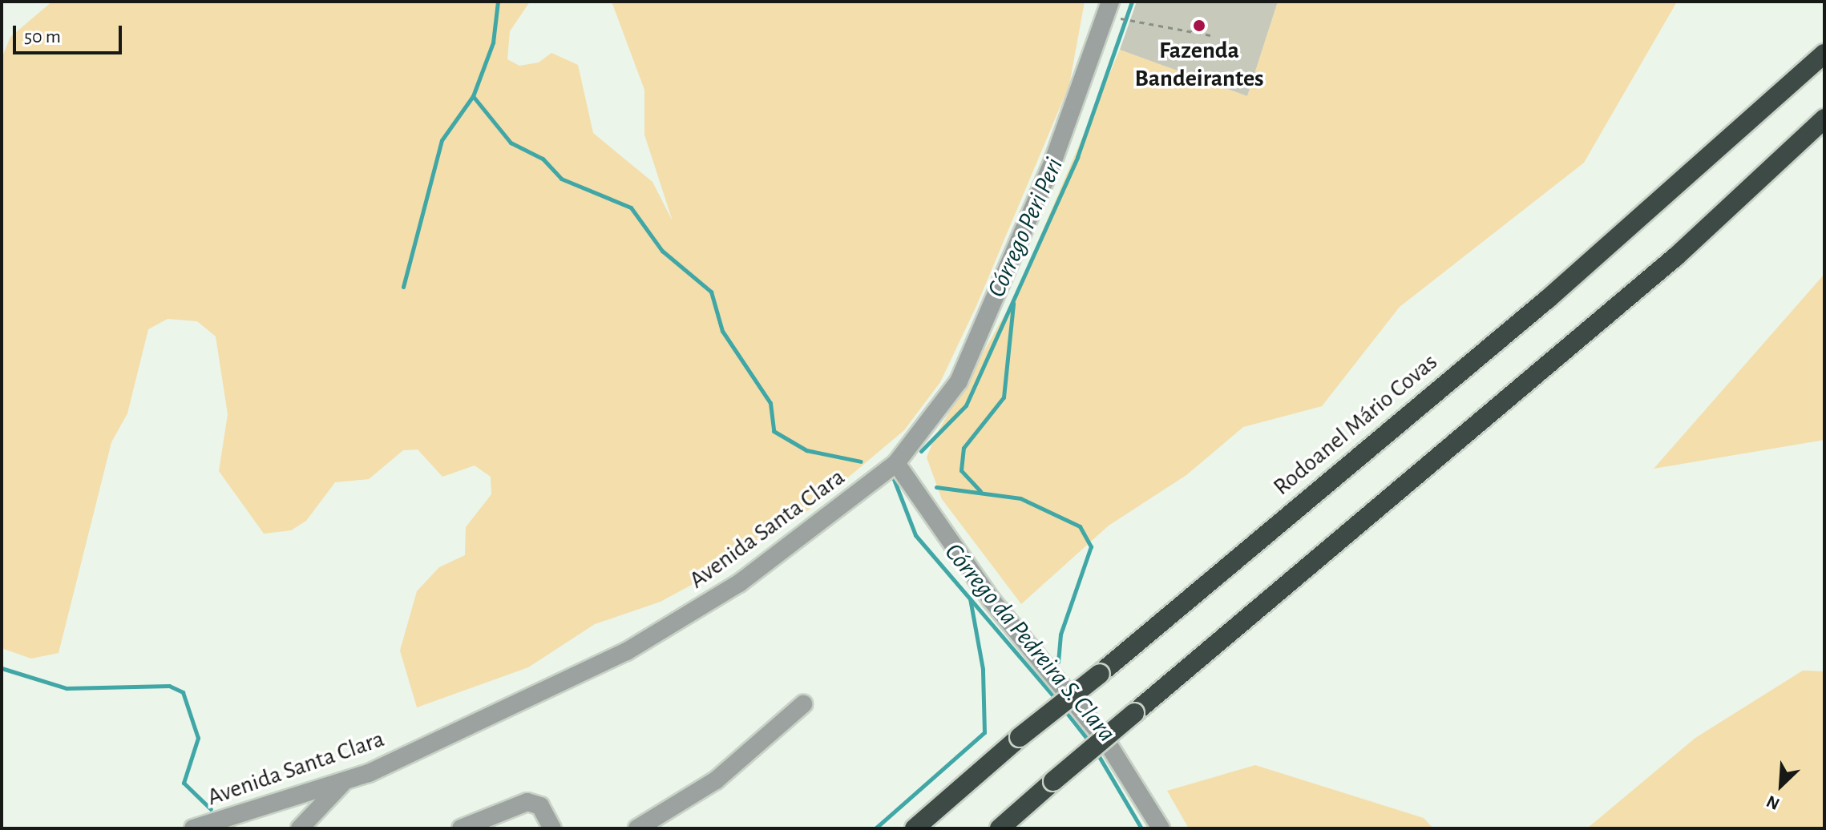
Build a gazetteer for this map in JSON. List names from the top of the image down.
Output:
{
  "streets": {
    "highway": ["Rodoanel Mário Covas"],
    "street": ["Avenida Santa Clara"]
  },
  "water": ["Córrego Peri Peri", "Córrego da Pedreira S. Clara"],
  "places": ["Fazenda Bandeirantes"],
  "scale_bar": "50 m",
  "north": "bottom left"
}
